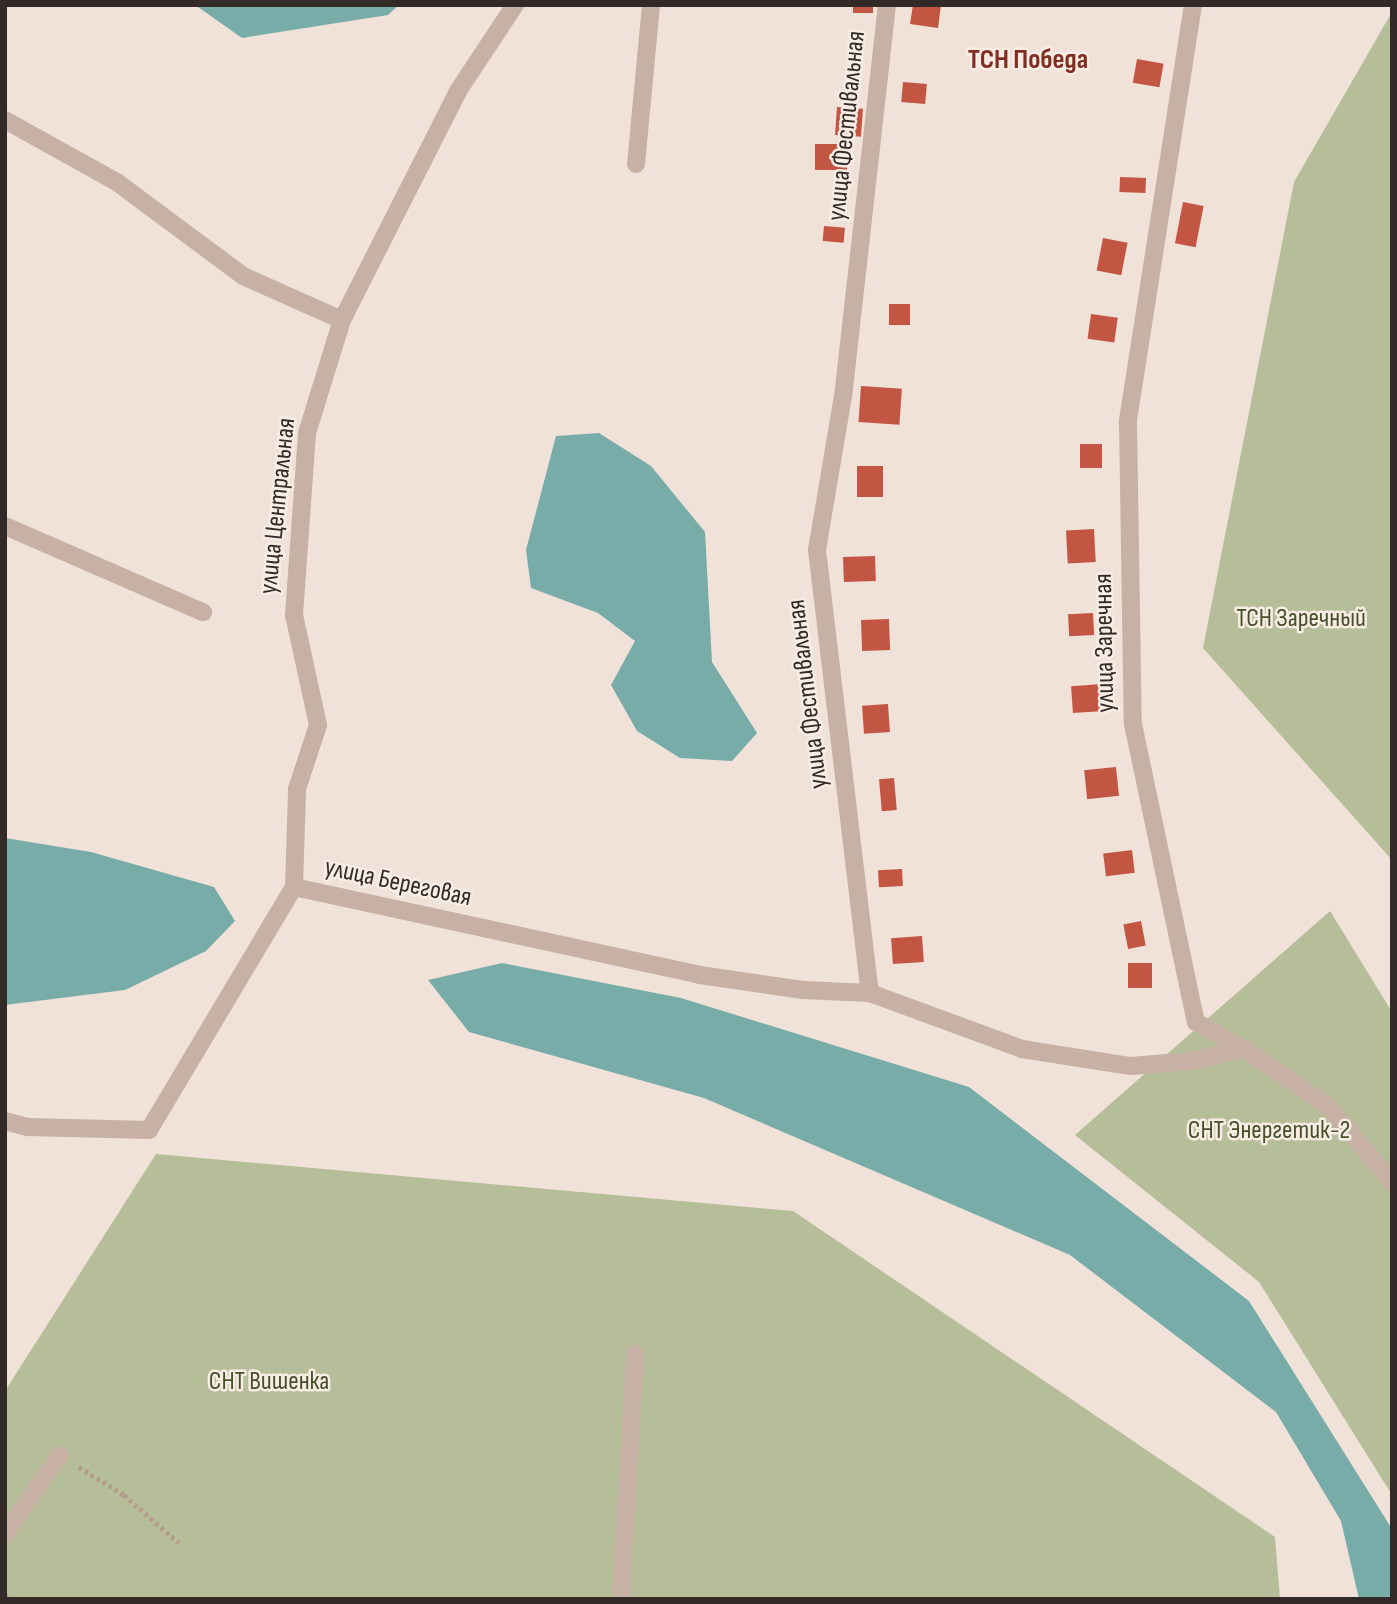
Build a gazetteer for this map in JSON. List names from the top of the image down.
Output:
{
  "streets": {
    "street": [
      "улица Фестивальная",
      "улица Центральная",
      "улица Заречная",
      "улица Береговая"
    ]
  },
  "crossings": [
    ["улица Фестивальная", "улица Береговая"],
    ["улица Центральная", "улица Береговая"]
  ],
  "districts": ["ТСН Победа"],
  "parks": ["ТСН Заречный", "СНТ Энергетик-2", "СНТ Вишенка"]
}
